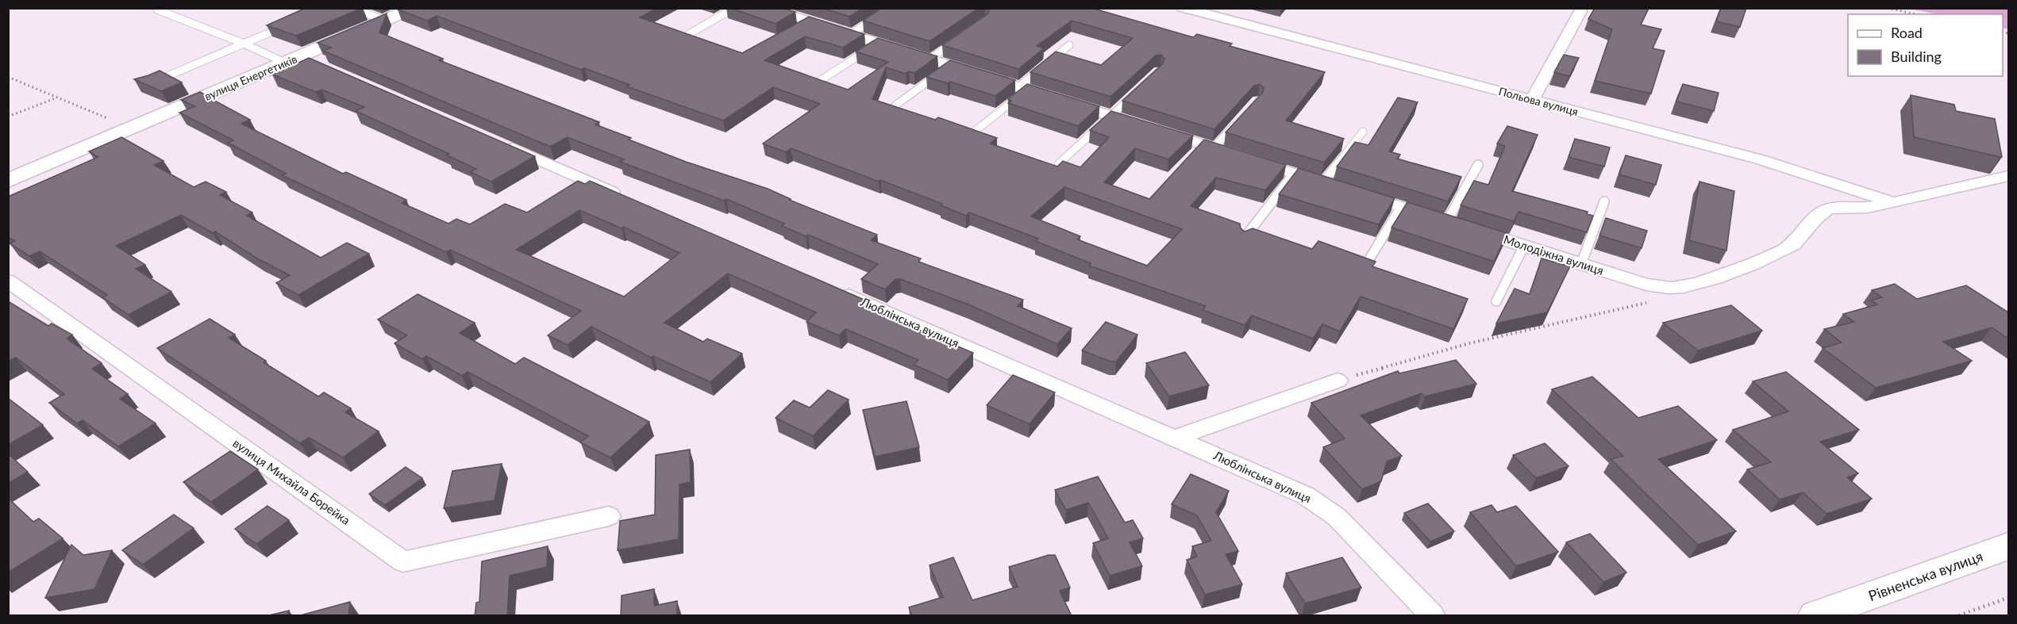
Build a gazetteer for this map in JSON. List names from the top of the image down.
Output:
{
  "streets": {
    "main road": ["Рівненська вулиця"],
    "street": [
      "вулиця Енергетиків",
      "Польова вулиця",
      "Молодіжна вулиця",
      "Люблінська вулиця",
      "вулиця Михайла Борейка"
    ]
  },
  "crossings": [
    ["Польова вулиця", "Молодіжна вулиця"]
  ],
  "legend": ["Road", "Building"]
}
